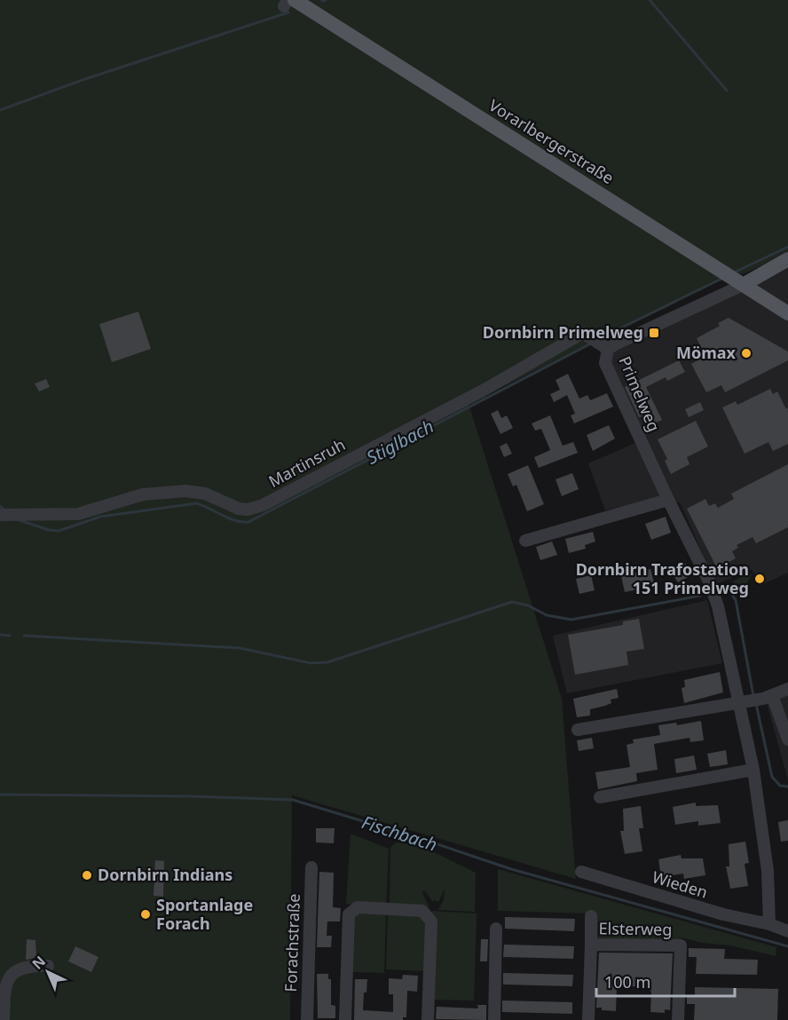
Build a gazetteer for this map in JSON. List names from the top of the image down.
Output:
{
  "streets": {
    "main road": ["Vorarlbergerstraße"],
    "street": [
      "Primelweg",
      "Martinsruh",
      "Wieden",
      "Elsterweg",
      "Forachstraße"
    ]
  },
  "crossings": [
    ["Vorarlbergerstraße", "Primelweg"],
    ["Primelweg", "Martinsruh"]
  ],
  "water": ["Stiglbach", "Fischbach"],
  "places": {
    "transit": ["Dornbirn Primelweg"],
    "other": [
      "Mömax",
      "Dornbirn Trafostation 151 Primelweg",
      "Dornbirn Indians",
      "Sportanlage Forach"
    ]
  },
  "scale_bar": "100 m",
  "north": "top left"
}
